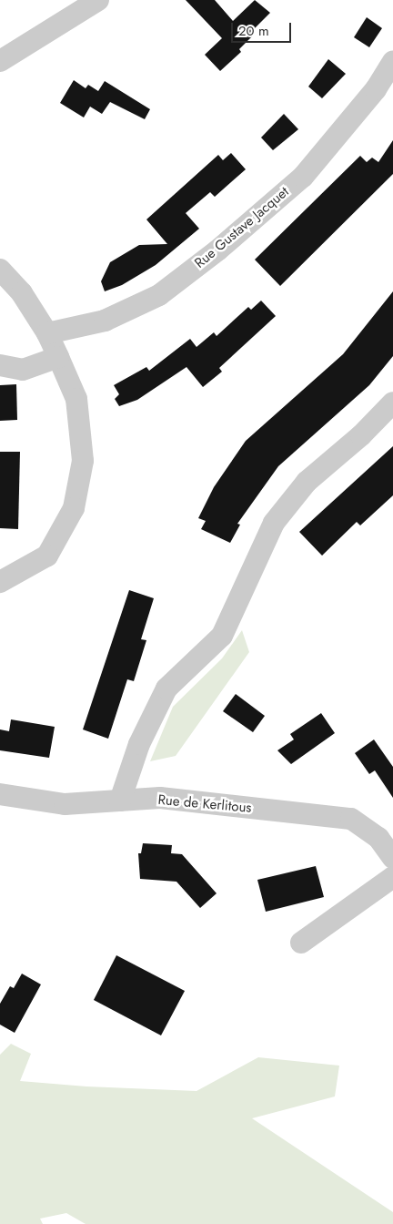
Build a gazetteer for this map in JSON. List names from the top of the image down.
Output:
{
  "streets": {
    "street": ["Rue Gustave Jacquet", "Rue de Kerlitous"]
  },
  "scale_bar": "20 m"
}
